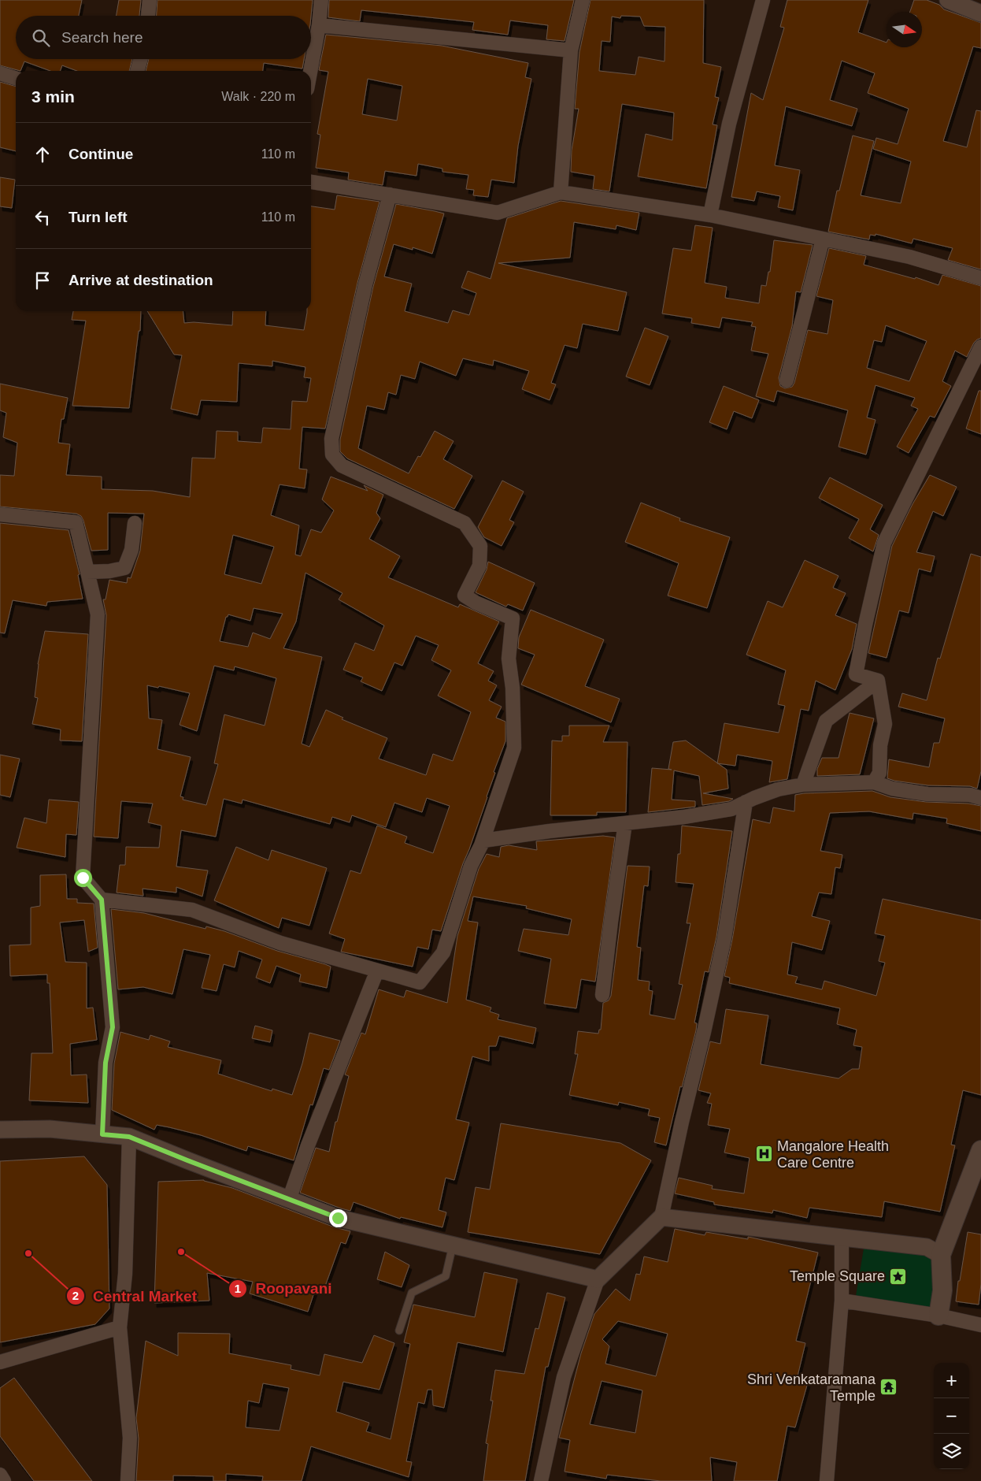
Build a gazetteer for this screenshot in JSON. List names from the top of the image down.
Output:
{
  "places": {
    "hospital": ["Mangalore Health Care Centre"],
    "other": ["Roopavani", "Central Market"],
    "place": ["Temple Square"],
    "temple": ["Shri Venkataramana Temple"]
  },
  "north": "right",
  "page": {
    "search": "Search here",
    "heading": ["3 min", "Walk · 220 m"],
    "list": [
      ["Continue", "110 m"],
      ["Turn left", "110 m"],
      "Arrive at destination"
    ],
    "map_buttons": ["+", "−"]
  }
}
